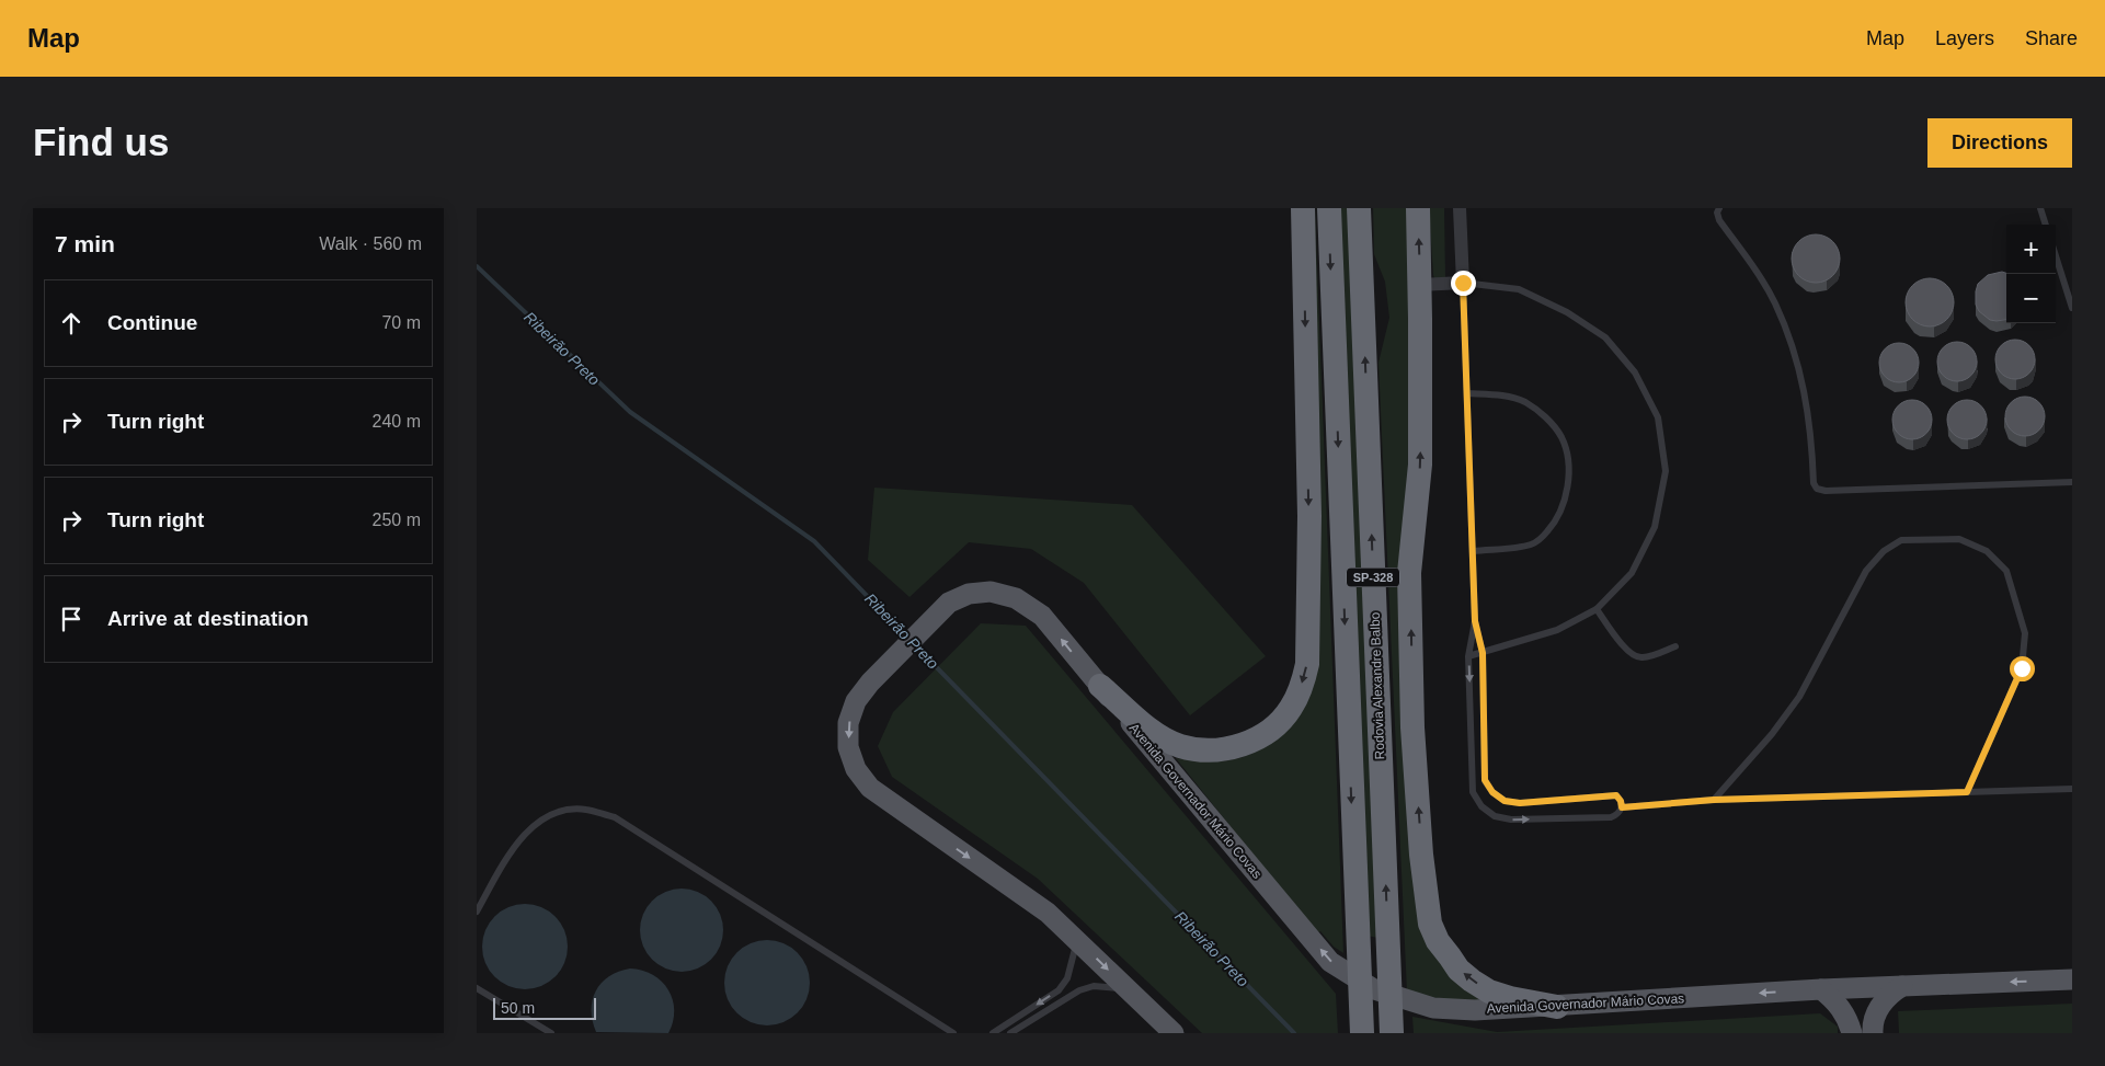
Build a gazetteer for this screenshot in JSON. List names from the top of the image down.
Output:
{
  "streets": {
    "highway": ["SP-328", "Rodovia Alexandre Balbo"],
    "main road": ["Avenida Governador Mário Covas"]
  },
  "water": ["Ribeirão Preto"],
  "scale_bar": "50 m",
  "page": {
    "header": "Map",
    "nav": ["Map", "Layers", "Share"],
    "buttons": "Directions",
    "title": "Find us",
    "heading": ["7 min", "Walk · 560 m"],
    "map_buttons": ["+", "−"],
    "list": [
      ["Continue", "70 m"],
      ["Turn right", "240 m"],
      ["Turn right", "250 m"],
      "Arrive at destination"
    ],
    "scale": "50 m"
  }
}
